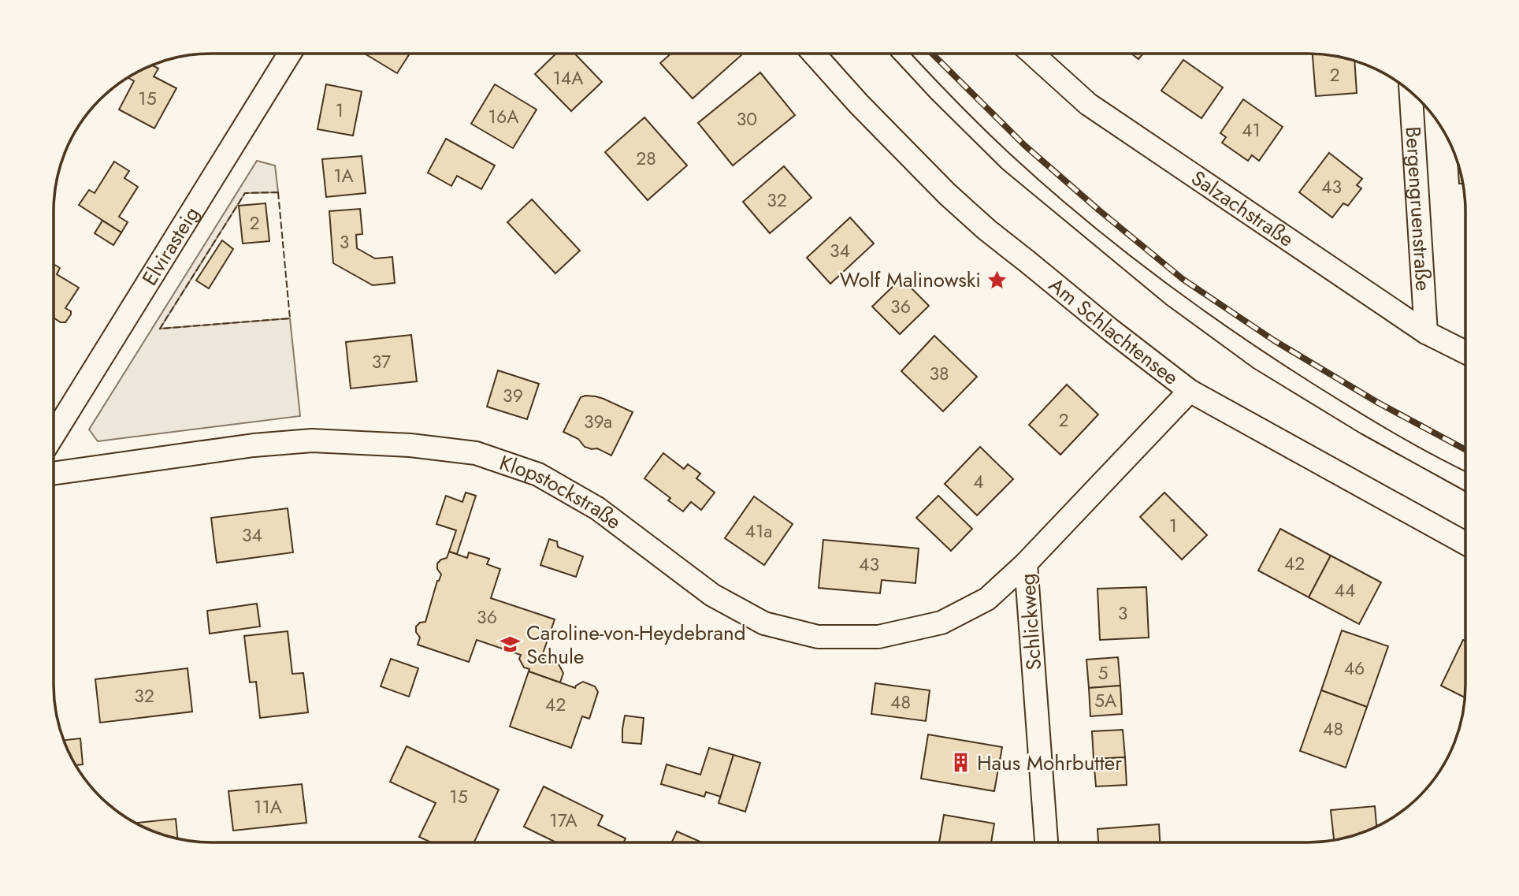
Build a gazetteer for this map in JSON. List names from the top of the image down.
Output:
{
  "streets": {
    "street": [
      "Salzachstraße",
      "Bergengruenstraße",
      "Elvirasteig",
      "Am Schlachtensee",
      "Klopstockstraße",
      "Schlickweg"
    ]
  },
  "crossings": [
    ["Salzachstraße", "Bergengruenstraße"],
    ["Am Schlachtensee", "Schlickweg"],
    ["Klopstockstraße", "Schlickweg"]
  ],
  "places": {
    "place": ["Wolf Malinowski"],
    "school or university": ["Caroline-von-Heydebrand Schule"],
    "building": ["Haus Mohrbutter"]
  },
  "house_numbers": [
    "2",
    "14A",
    "15",
    "1",
    "16A",
    "30",
    "41",
    "28",
    "1A",
    "43",
    "32",
    "2",
    "3",
    "34",
    "36",
    "37",
    "38",
    "39",
    "2",
    "39a",
    "4",
    "1",
    "41a",
    "34",
    "42",
    "43",
    "44",
    "3",
    "36",
    "46",
    "5",
    "32",
    "5A",
    "48",
    "42",
    "48",
    "15",
    "11A",
    "17A"
  ]
}
